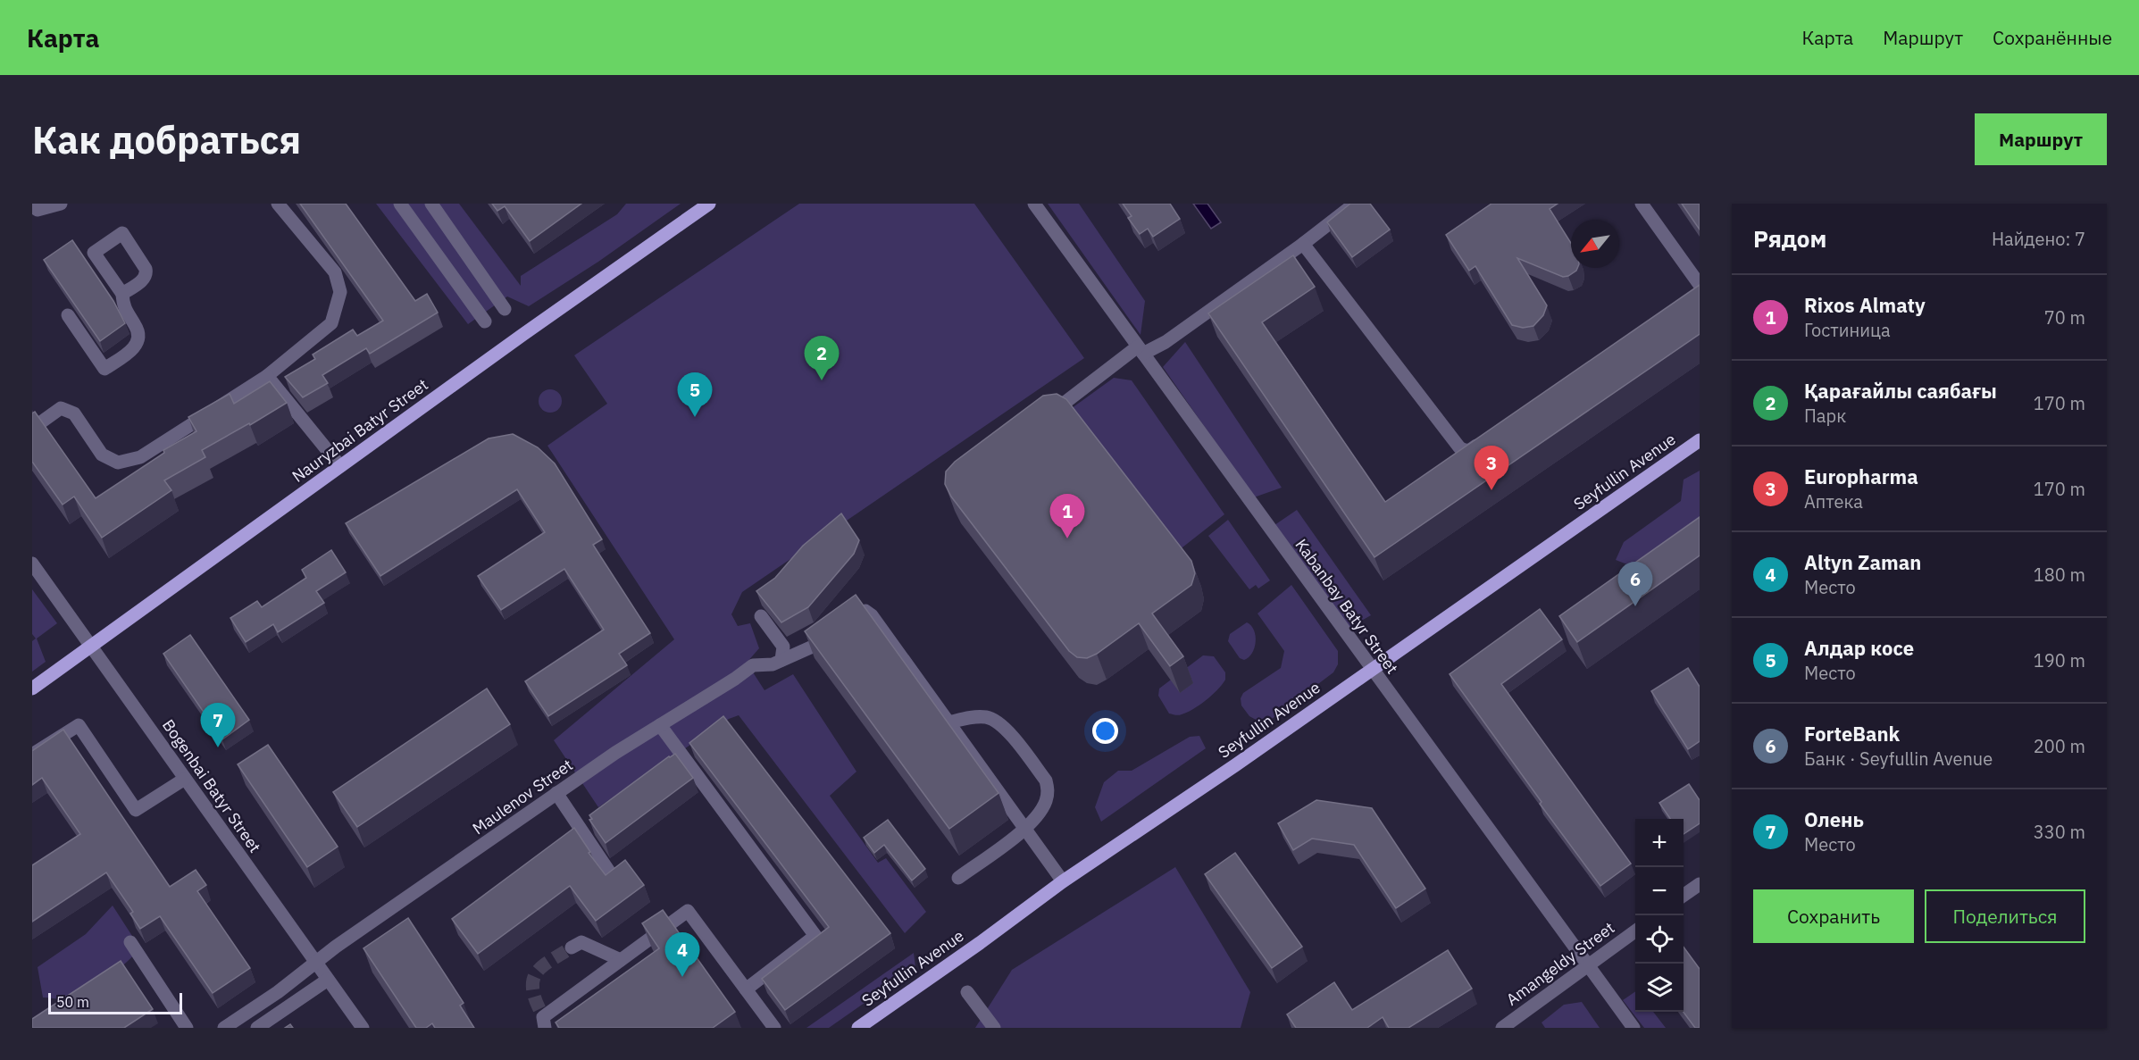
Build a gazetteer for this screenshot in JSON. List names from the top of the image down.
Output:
{
  "streets": {
    "main road": ["Nauryzbai Batyr Street", "Seyfullin Avenue"],
    "street": [
      "Kabanbay Batyr Street",
      "Bogenbai Batyr Street",
      "Maulenov Street",
      "Amangeldy Street"
    ]
  },
  "crossings": [
    ["Nauryzbai Batyr Street", "Bogenbai Batyr Street"],
    ["Seyfullin Avenue", "Kabanbay Batyr Street"],
    ["Kabanbay Batyr Street", "Amangeldy Street"],
    ["Bogenbai Batyr Street", "Maulenov Street"]
  ],
  "scale_bar": "50 m",
  "north": "bottom left",
  "page": {
    "header": "Карта",
    "nav": ["Карта", "Маршрут", "Сохранённые"],
    "buttons": [
      "Маршрут",
      ["Сохранить", "Поделиться"]
    ],
    "title": "Как добраться",
    "heading": ["Рядом", "Найдено: 7"],
    "list": [
      {
        "mark": "1",
        "name": "Rixos Almaty",
        "note": "Гостиница",
        "value": "70 m"
      },
      {
        "mark": "2",
        "name": "Қарағайлы саябағы",
        "note": "Парк",
        "value": "170 m"
      },
      {
        "mark": "3",
        "name": "Europharma",
        "note": "Аптека",
        "value": "170 m"
      },
      {
        "mark": "4",
        "name": "Altyn Zaman",
        "note": "Место",
        "value": "180 m"
      },
      {
        "mark": "5",
        "name": "Алдар косе",
        "note": "Место",
        "value": "190 m"
      },
      {
        "mark": "6",
        "name": "ForteBank",
        "note": "Банк · Seyfullin Avenue",
        "value": "200 m"
      },
      {
        "mark": "7",
        "name": "Олень",
        "note": "Место",
        "value": "330 m"
      }
    ],
    "pins": [
      "2",
      "5",
      "3",
      "1",
      "6",
      "7",
      "4"
    ],
    "map_buttons": ["+", "−"],
    "scale": "50 m"
  }
}
